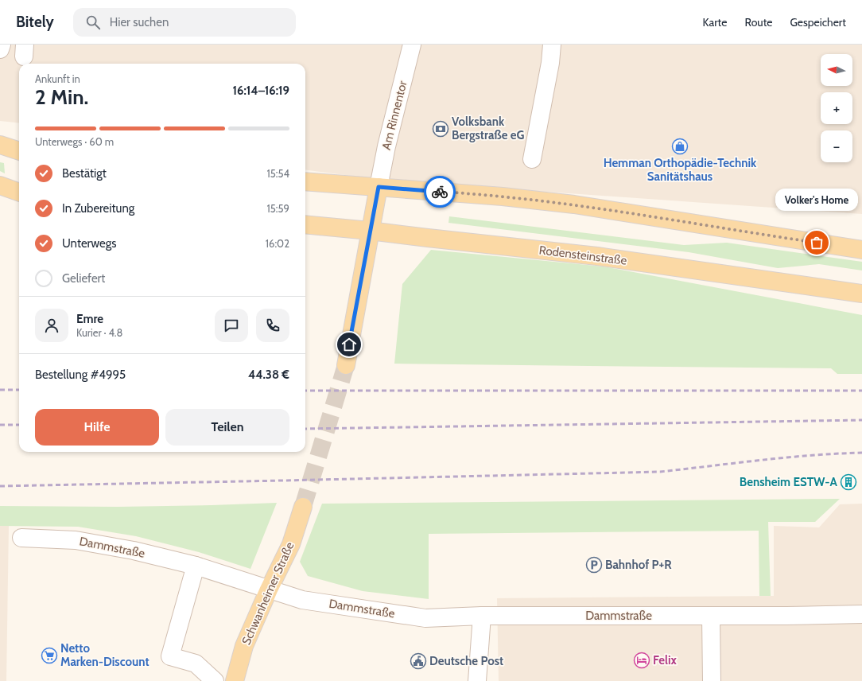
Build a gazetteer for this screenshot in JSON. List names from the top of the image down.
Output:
{
  "streets": {
    "main road": ["Rodensteinstraße", "Schwanheimer Straße"],
    "street": ["Am Rinnentor", "Dammstraße"]
  },
  "crossings": [
    ["Dammstraße", "Schwanheimer Straße"]
  ],
  "places": {
    "bank": ["Volksbank Bergstraße eG"],
    "shop": ["Hemman Orthopädie-Technik Sanitätshaus"],
    "other": ["Volker's Home"],
    "building": ["Bensheim ESTW-A"],
    "parking": ["Bahnhof P+R"],
    "supermarket": ["Netto Marken-Discount"],
    "hotel": ["Felix"],
    "public building": ["Deutsche Post"]
  },
  "north": "left",
  "page": {
    "header": "Bitely",
    "search": "Hier suchen",
    "nav": ["Karte", "Route", "Gespeichert"],
    "map_buttons": ["+", "−"],
    "heading": ["2 Min.", "Ankunft in", "16:14–16:19"],
    "panel": [
      "Emre",
      "Kurier · 4.8",
      "Bestellung #4995",
      "44.38 €"
    ],
    "bar": "Unterwegs · 60 m",
    "list": [
      ["Bestätigt", "15:54"],
      ["In Zubereitung", "15:59"],
      ["Unterwegs", "16:02"],
      "Geliefert"
    ],
    "bubble": "Volker's Home",
    "buttons": ["Hilfe", "Teilen"]
  }
}
